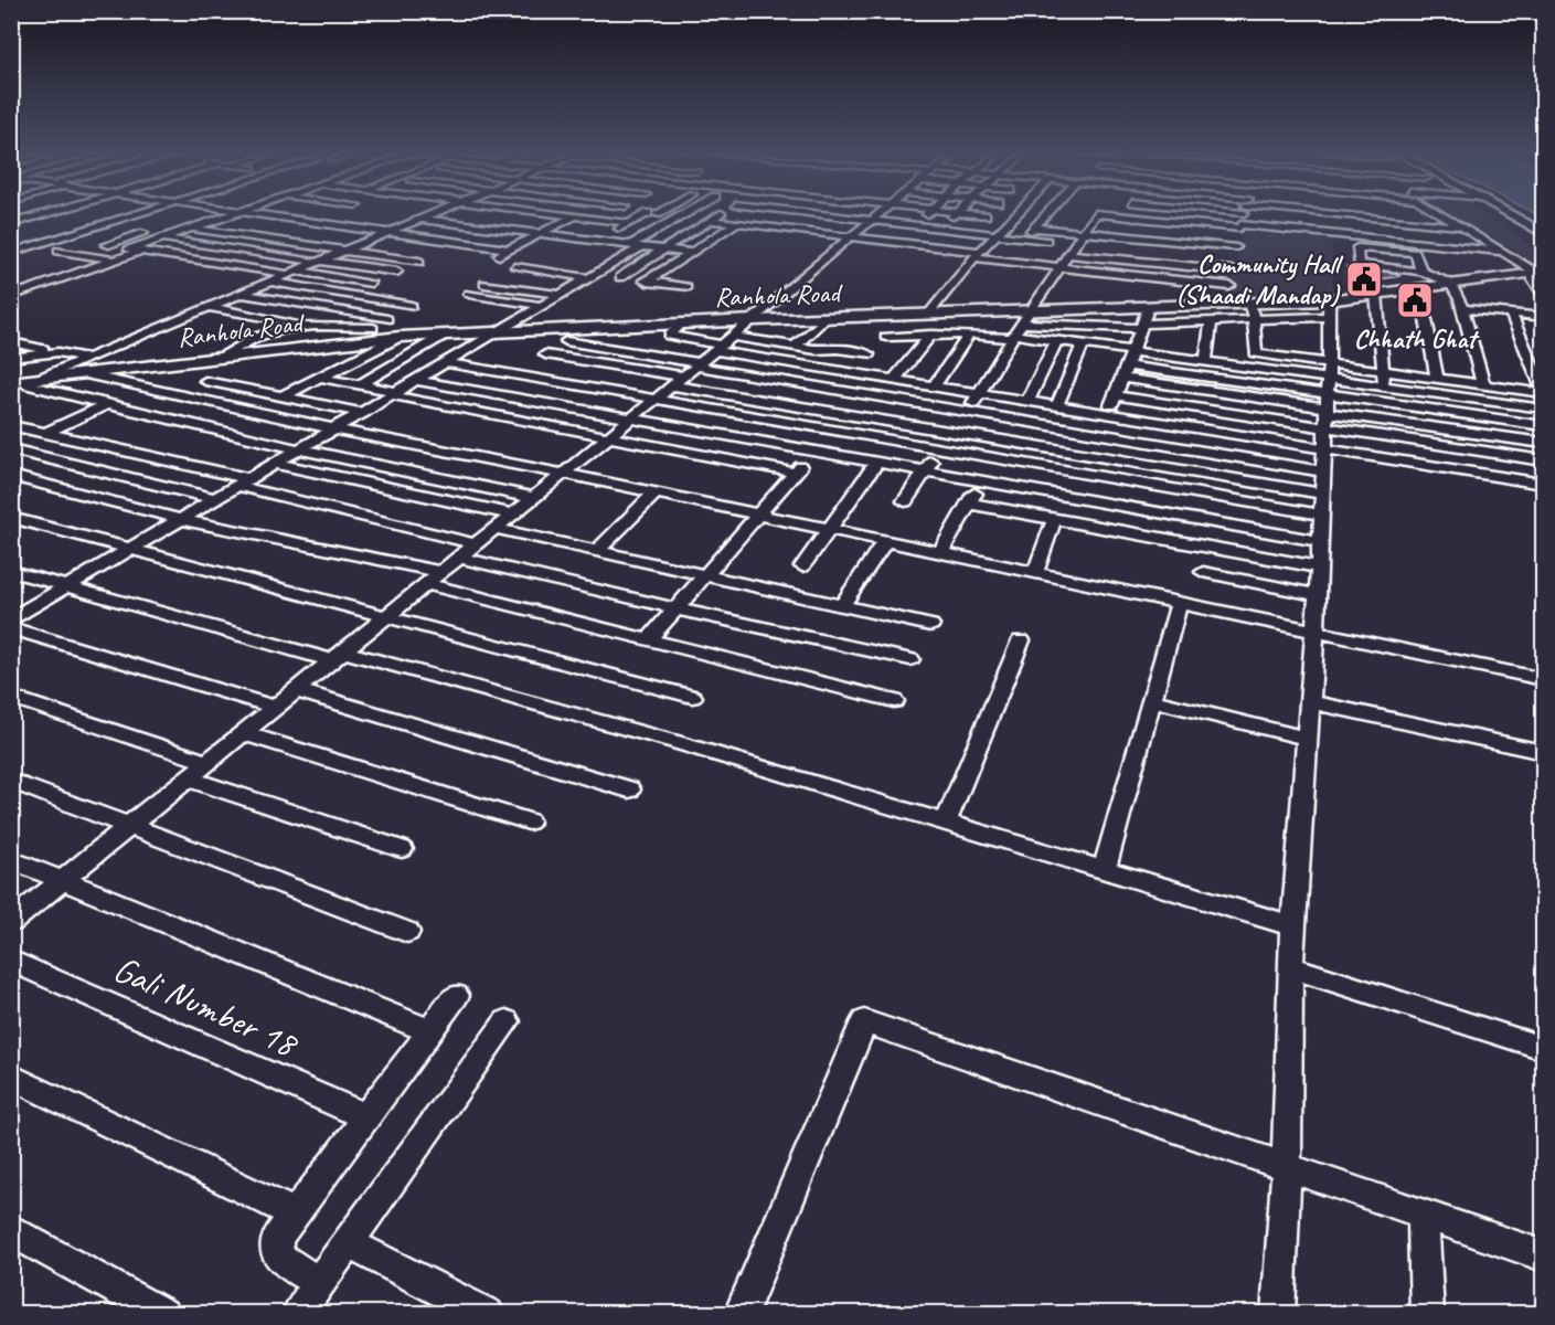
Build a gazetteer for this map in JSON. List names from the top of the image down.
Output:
{
  "streets": {
    "street": ["Ranhola Road", "Gali Number 18"]
  },
  "places": {
    "public building": ["Community Hall (Shaadi Mandap)", "Chhath Ghat"]
  }
}
